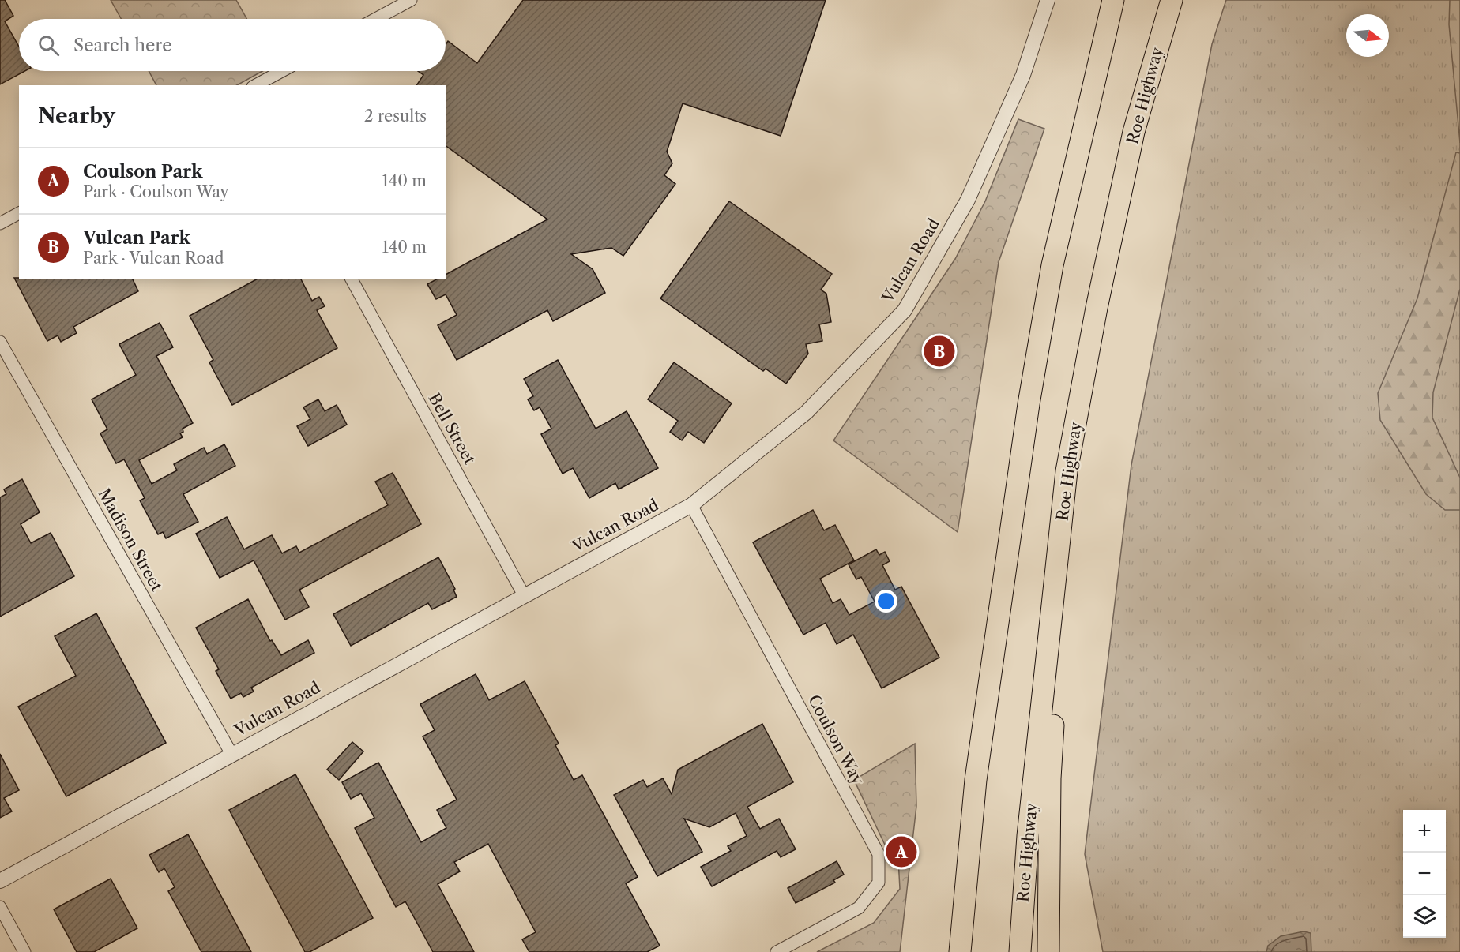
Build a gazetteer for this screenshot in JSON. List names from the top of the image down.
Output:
{
  "streets": {
    "highway": ["Roe Highway"],
    "street": [
      "Vulcan Road",
      "Bell Street",
      "Madison Street",
      "Coulson Way"
    ]
  },
  "crossings": [
    ["Vulcan Road", "Bell Street"],
    ["Vulcan Road", "Madison Street"],
    ["Vulcan Road", "Coulson Way"]
  ],
  "north": "right",
  "page": {
    "search": "Search here",
    "heading": ["Nearby", "2 results"],
    "list": [
      {
        "mark": "A",
        "name": "Coulson Park",
        "note": "Park · Coulson Way",
        "value": "140 m"
      },
      {
        "mark": "B",
        "name": "Vulcan Park",
        "note": "Park · Vulcan Road",
        "value": "140 m"
      }
    ],
    "pins": ["B", "A"],
    "map_buttons": ["+", "−"]
  }
}
